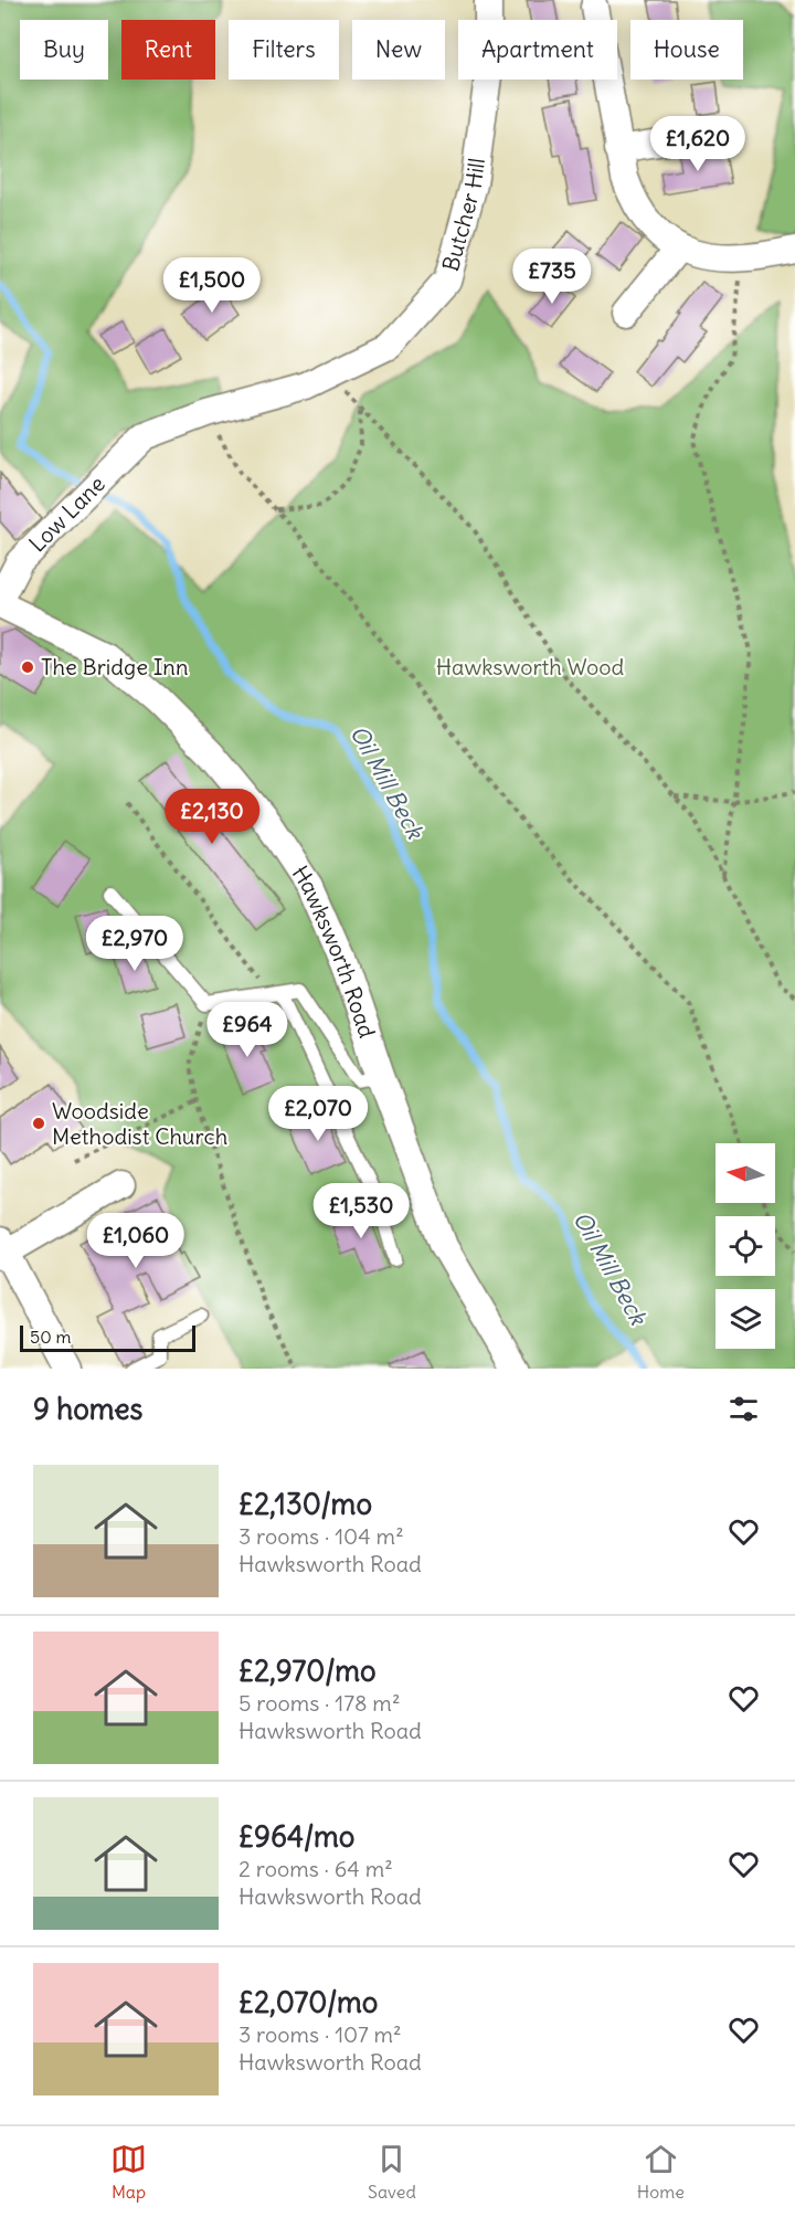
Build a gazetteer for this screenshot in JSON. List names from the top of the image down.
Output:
{
  "streets": {
    "street": ["Butcher Hill", "Low Lane", "Hawksworth Road"]
  },
  "crossings": [
    ["Butcher Hill", "Low Lane"]
  ],
  "water": ["Oil Mill Beck"],
  "parks": ["Hawksworth Wood"],
  "places": ["The Bridge Inn", "Woodside Methodist Church"],
  "scale_bar": "50 m",
  "north": "left",
  "page": {
    "chip": [
      "Buy",
      "Rent",
      "Filters",
      "New",
      "Apartment",
      "House"
    ],
    "price": [
      "£1,620",
      "£735",
      "£1,500",
      "£2,130",
      "£2,970",
      "£964",
      "£2,070",
      "£1,530",
      "£1,060"
    ],
    "scale": "50 m",
    "heading": "9 homes",
    "list": [
      {
        "name": "£2,130/mo",
        "note": "3 rooms · 104 m² · Hawksworth Road"
      },
      {
        "name": "£2,970/mo",
        "note": "5 rooms · 178 m² · Hawksworth Road"
      },
      {
        "name": "£964/mo",
        "note": "2 rooms · 64 m² · Hawksworth Road"
      },
      {
        "name": "£2,070/mo",
        "note": "3 rooms · 107 m² · Hawksworth Road"
      }
    ],
    "tabs": ["Map", "Saved", "Home"]
  }
}
